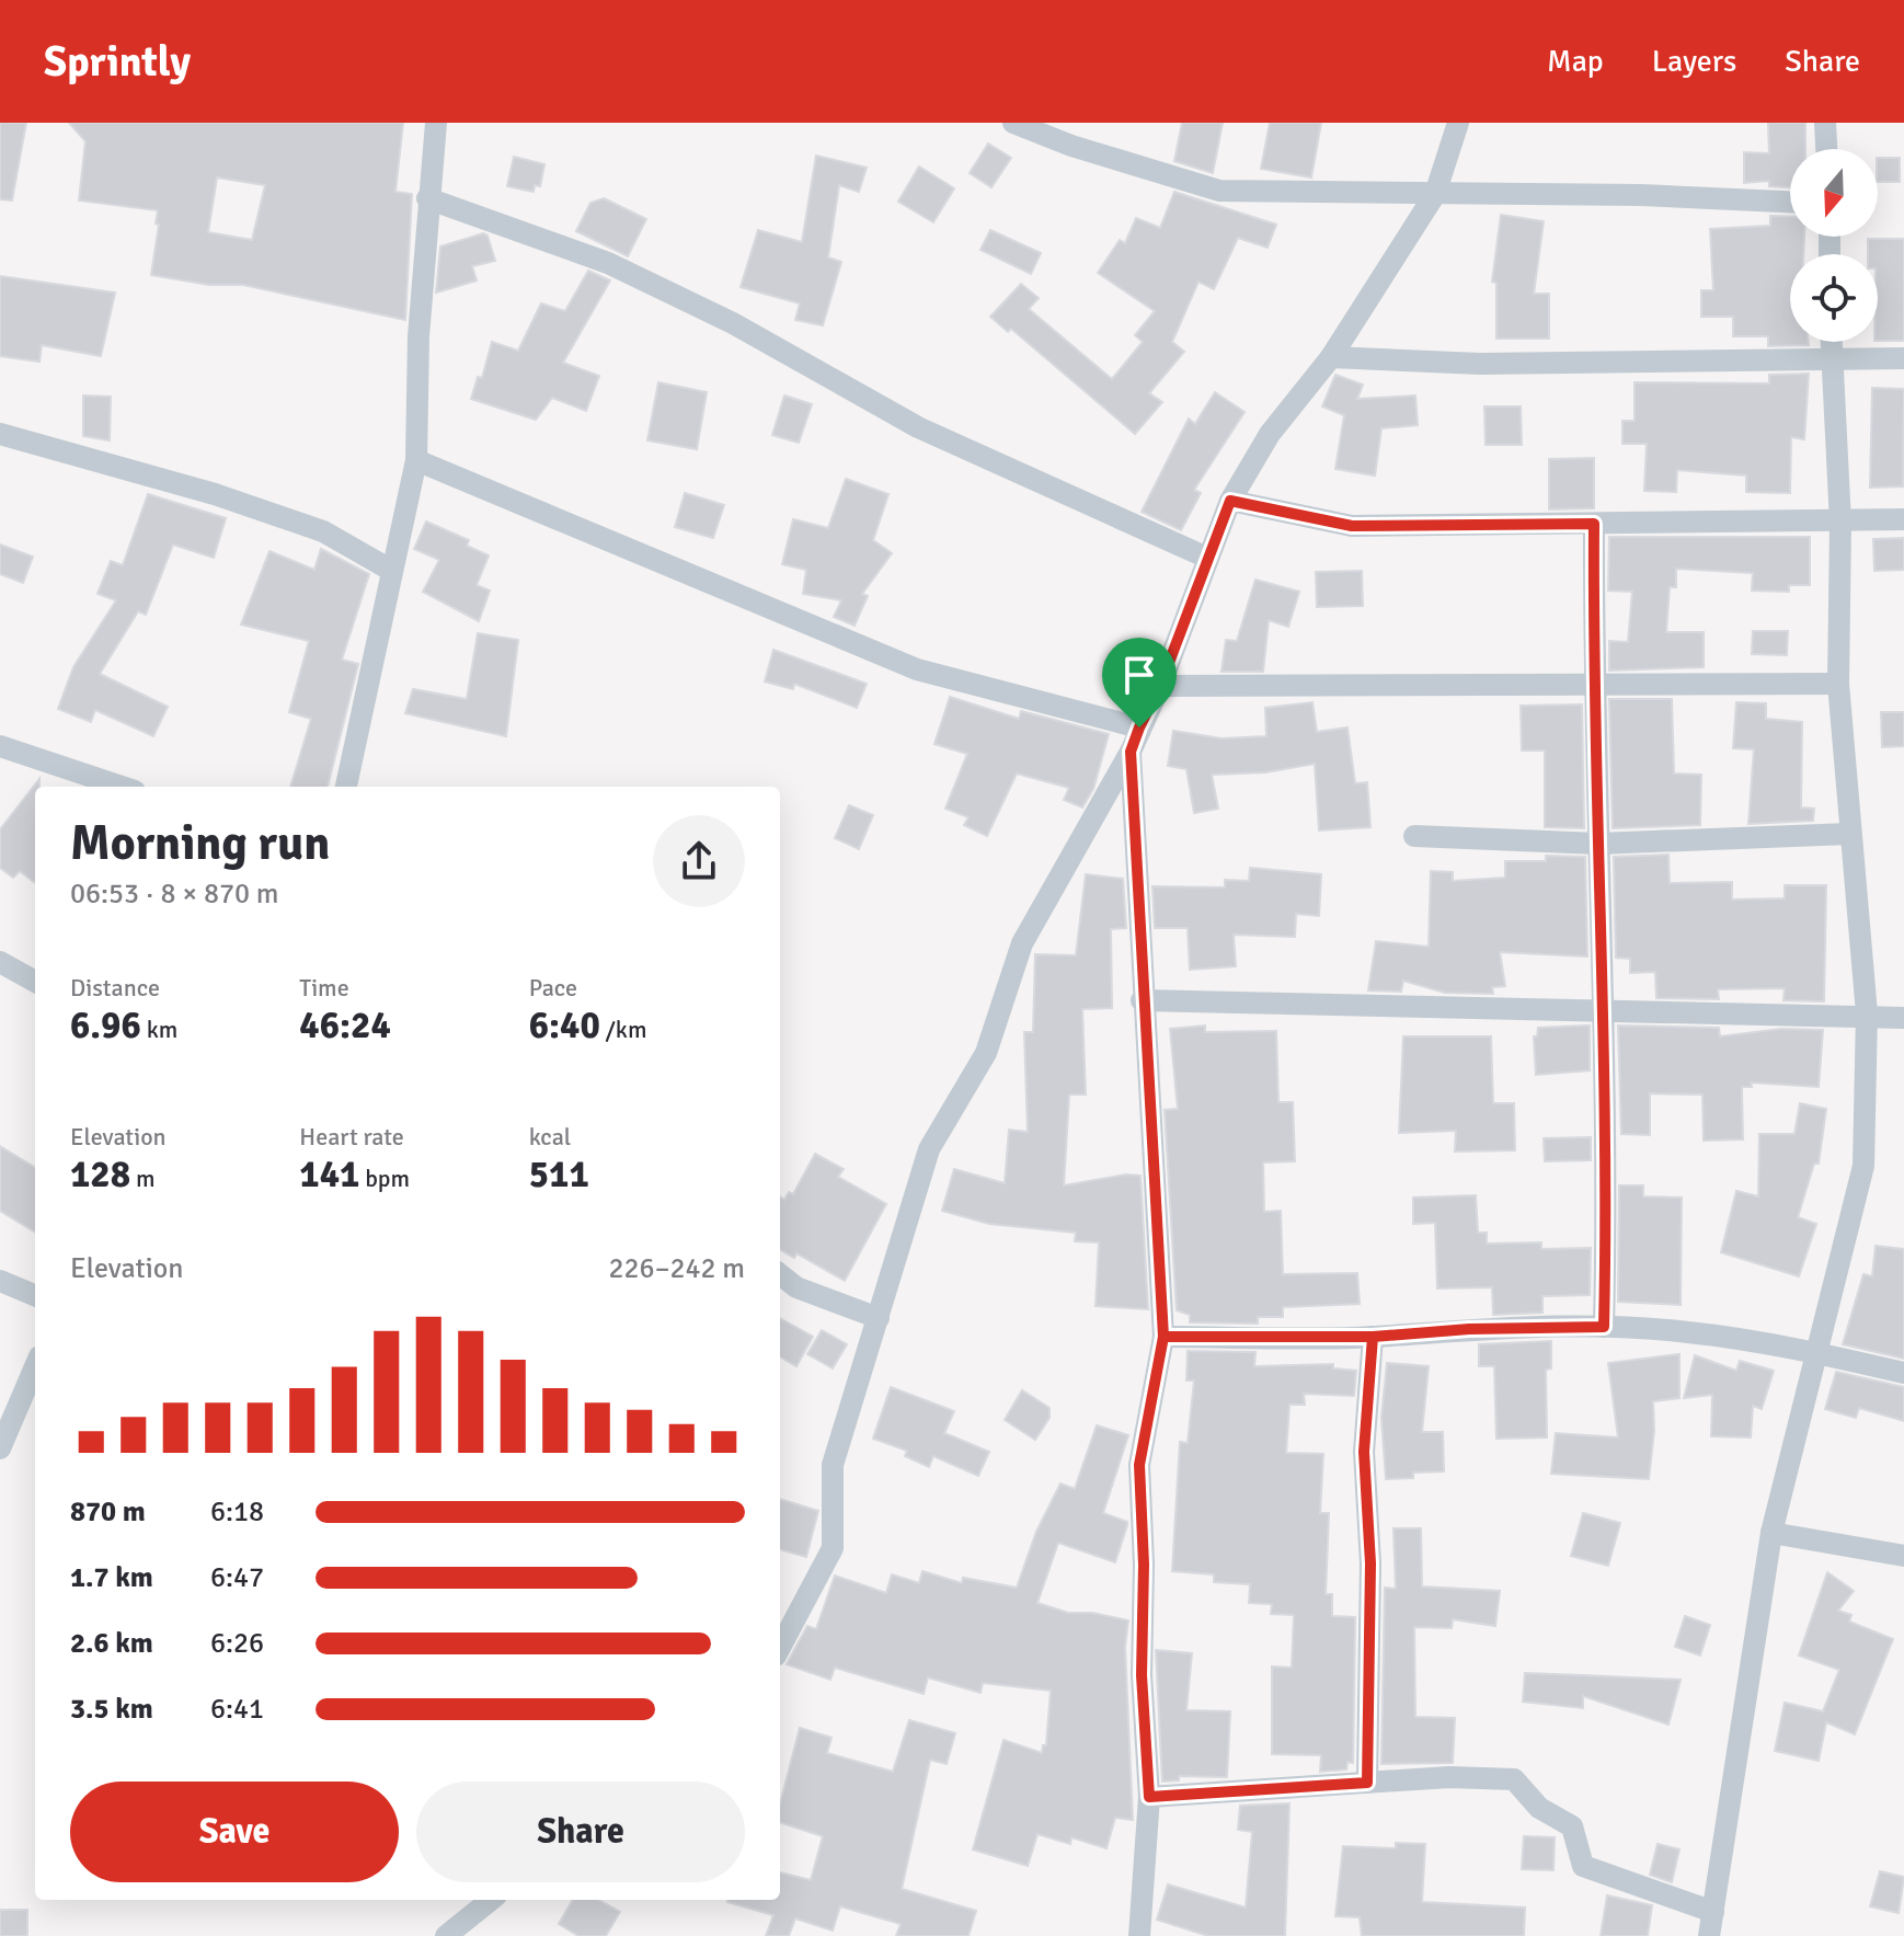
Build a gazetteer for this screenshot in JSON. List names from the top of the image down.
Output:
{
  "north": "bottom",
  "page": {
    "header": "Sprintly",
    "nav": ["Map", "Layers", "Share"],
    "heading": ["Morning run", "06:53 · 8 × 870 m"],
    "stats": [
      ["Distance", "6.96 km"],
      ["Time", "46:24"],
      ["Pace", "6:40 /km"],
      ["Elevation", "128 m"],
      ["Heart rate", "141 bpm"],
      ["kcal", "511"]
    ],
    "chart": ["Elevation", "226–242 m"],
    "list": [
      {
        "name": "870 m",
        "note": "6:18"
      },
      {
        "name": "1.7 km",
        "note": "6:47"
      },
      {
        "name": "2.6 km",
        "note": "6:26"
      },
      {
        "name": "3.5 km",
        "note": "6:41"
      }
    ],
    "buttons": ["Save", "Share"]
  }
}
